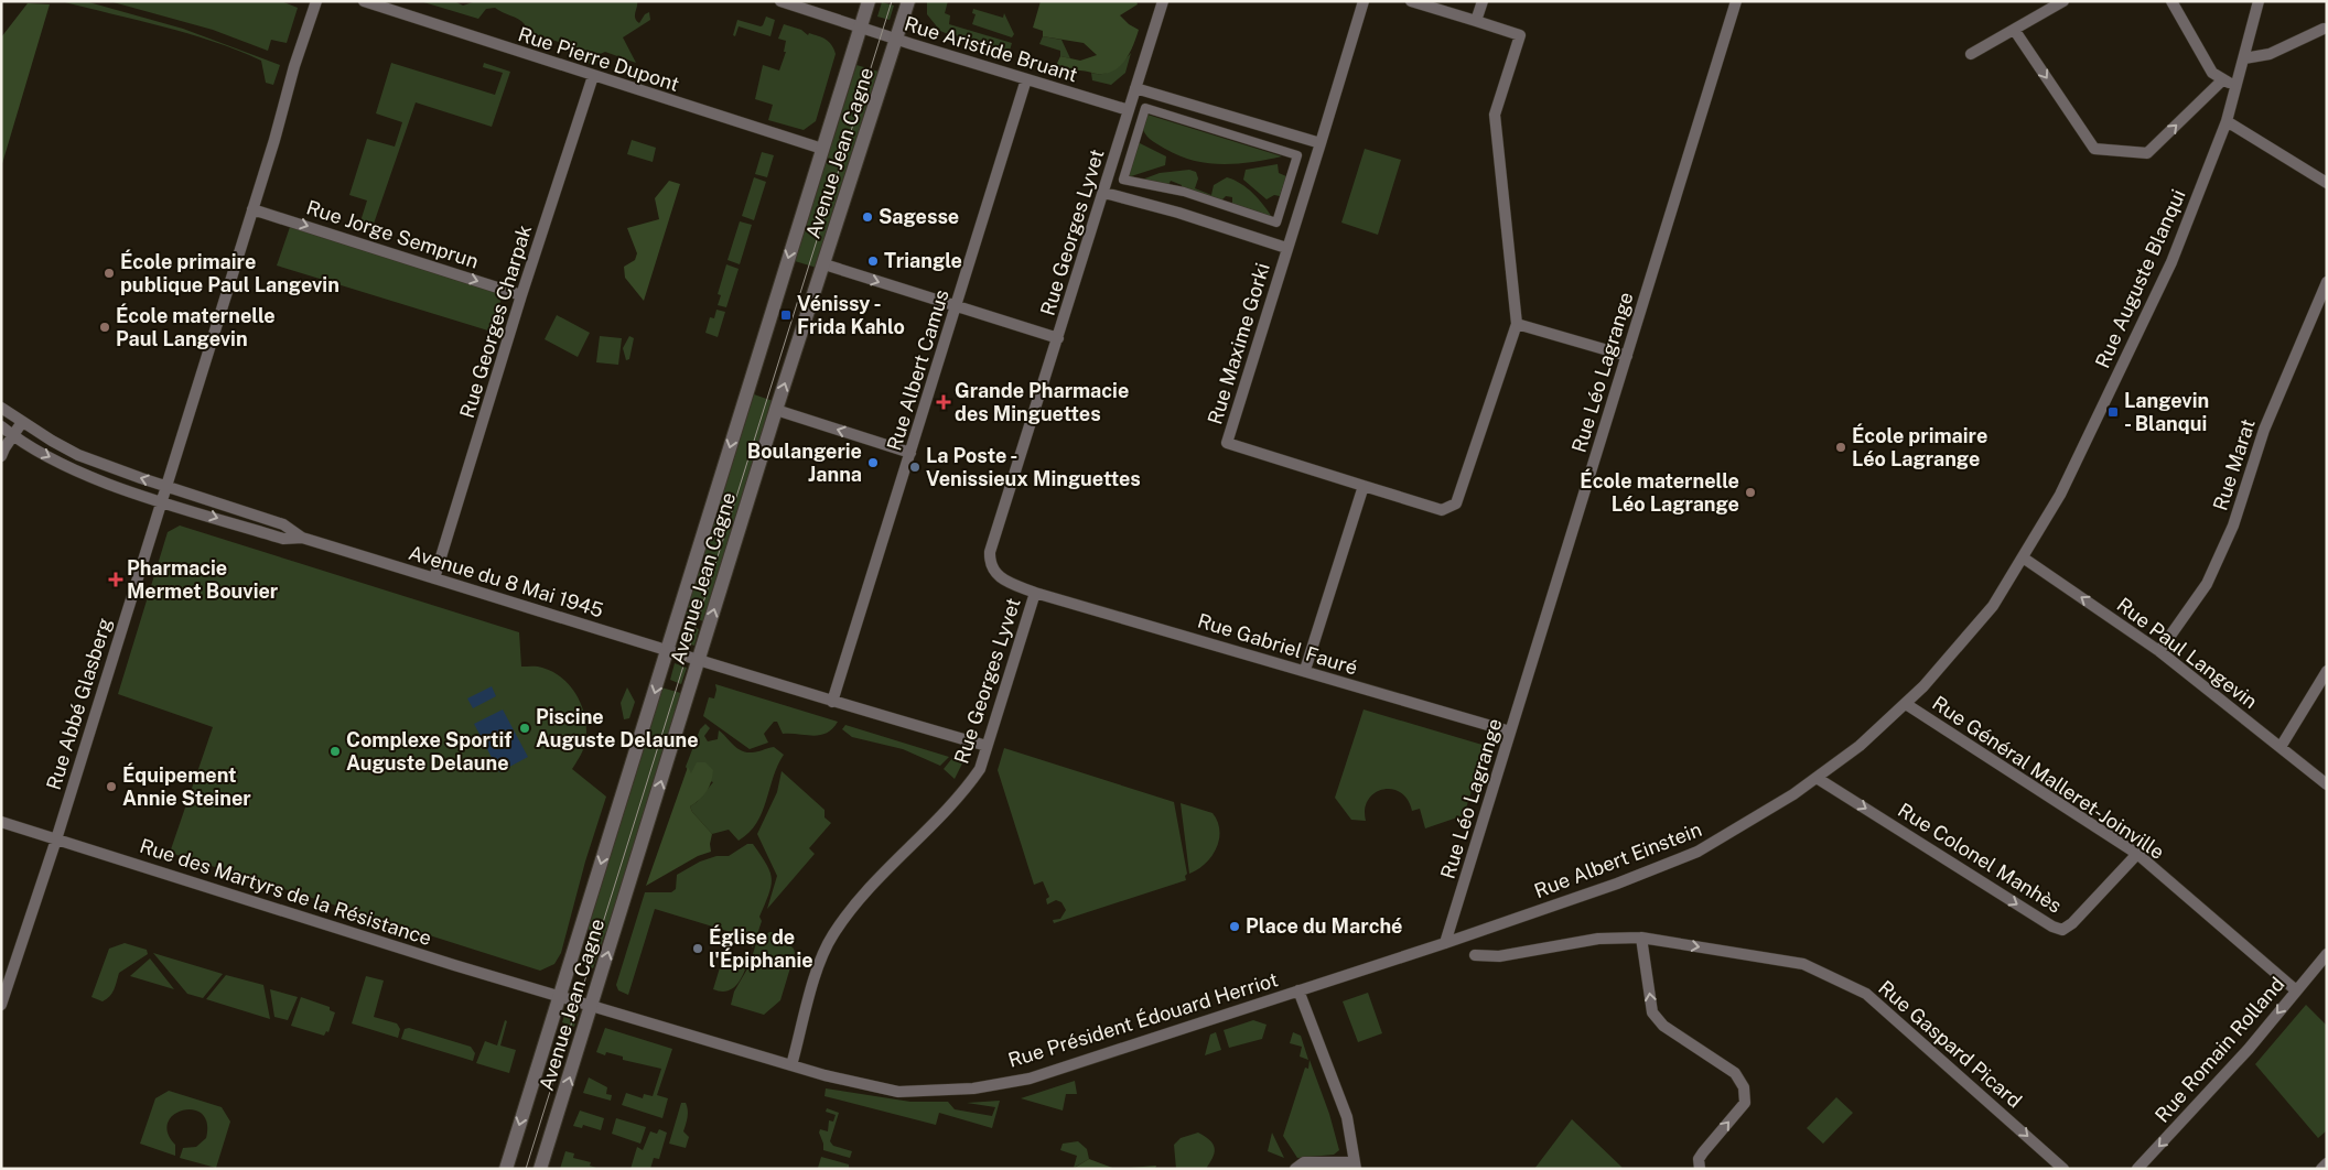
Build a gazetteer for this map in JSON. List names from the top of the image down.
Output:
{
  "streets": {
    "street": [
      "Rue Aristide Bruant",
      "Rue Pierre Dupont",
      "Avenue Jean Cagne",
      "Rue Georges Lyvet",
      "Rue Jorge Semprun",
      "Rue Auguste Blanqui",
      "Rue Georges Charpak",
      "Rue Maxime Gorki",
      "Rue Albert Camus",
      "Rue Léo Lagrange",
      "Rue Marat",
      "Avenue du 8 Mai 1945",
      "Rue Gabriel Fauré",
      "Rue Paul Langevin",
      "Rue Abbé Glasberg",
      "Rue Général Malleret-Joinville",
      "Rue Colonel Manhès",
      "Rue Albert Einstein",
      "Rue des Martyrs de la Résistance",
      "Rue Président Édouard Herriot",
      "Rue Gaspard Picard",
      "Rue Romain Rolland"
    ]
  },
  "crossings": [
    ["Rue Aristide Bruant", "Avenue Jean Cagne"],
    ["Rue Aristide Bruant", "Rue Georges Lyvet"],
    ["Rue Aristide Bruant", "Rue Albert Camus"],
    ["Rue Pierre Dupont", "Avenue Jean Cagne"],
    ["Rue Pierre Dupont", "Rue Georges Charpak"],
    ["Avenue Jean Cagne", "Avenue du 8 Mai 1945"],
    ["Avenue Jean Cagne", "Rue des Martyrs de la Résistance"],
    ["Avenue Jean Cagne", "Rue Président Édouard Herriot"],
    ["Rue Georges Lyvet", "Rue Maxime Gorki"],
    ["Rue Georges Lyvet", "Avenue du 8 Mai 1945"],
    ["Rue Georges Lyvet", "Rue Gabriel Fauré"],
    ["Rue Georges Lyvet", "Rue Président Édouard Herriot"],
    ["Rue Jorge Semprun", "Rue Georges Charpak"],
    ["Rue Jorge Semprun", "Rue Abbé Glasberg"],
    ["Rue Auguste Blanqui", "Rue Paul Langevin"],
    ["Rue Auguste Blanqui", "Rue Albert Einstein"],
    ["Rue Georges Charpak", "Avenue du 8 Mai 1945"],
    ["Rue Albert Camus", "Avenue du 8 Mai 1945"],
    ["Rue Léo Lagrange", "Rue Gabriel Fauré"],
    ["Rue Léo Lagrange", "Rue Albert Einstein"],
    ["Rue Léo Lagrange", "Rue Président Édouard Herriot"],
    ["Rue Marat", "Rue Paul Langevin"],
    ["Avenue du 8 Mai 1945", "Rue Abbé Glasberg"],
    ["Rue Paul Langevin", "Rue Albert Einstein"],
    ["Rue Abbé Glasberg", "Rue des Martyrs de la Résistance"],
    ["Rue Général Malleret-Joinville", "Rue Colonel Manhès"],
    ["Rue Général Malleret-Joinville", "Rue Albert Einstein"],
    ["Rue Général Malleret-Joinville", "Rue Romain Rolland"],
    ["Rue Colonel Manhès", "Rue Albert Einstein"],
    ["Rue Albert Einstein", "Rue Président Édouard Herriot"],
    ["Rue des Martyrs de la Résistance", "Rue Président Édouard Herriot"]
  ],
  "one_way": [
    "Rue Jorge Semprun",
    "Rue Paul Langevin",
    "Rue Colonel Manhès",
    "Rue Gaspard Picard",
    "Rue Romain Rolland"
  ],
  "places": {
    "other": [
      "Sagesse",
      "Triangle",
      "École primaire publique Paul Langevin",
      "École maternelle Paul Langevin",
      "École primaire Léo Lagrange",
      "Boulangerie Janna",
      "La Poste - Venissieux Minguettes",
      "École maternelle Léo Lagrange",
      "Piscine Auguste Delaune",
      "Complexe Sportif Auguste Delaune",
      "Équipement Annie Steiner",
      "Place du Marché",
      "Église de l'Épiphanie"
    ],
    "transit": ["Vénissy - Frida Kahlo", "Langevin - Blanqui"],
    "health": ["Grande Pharmacie des Minguettes", "Pharmacie Mermet Bouvier"]
  }
}
